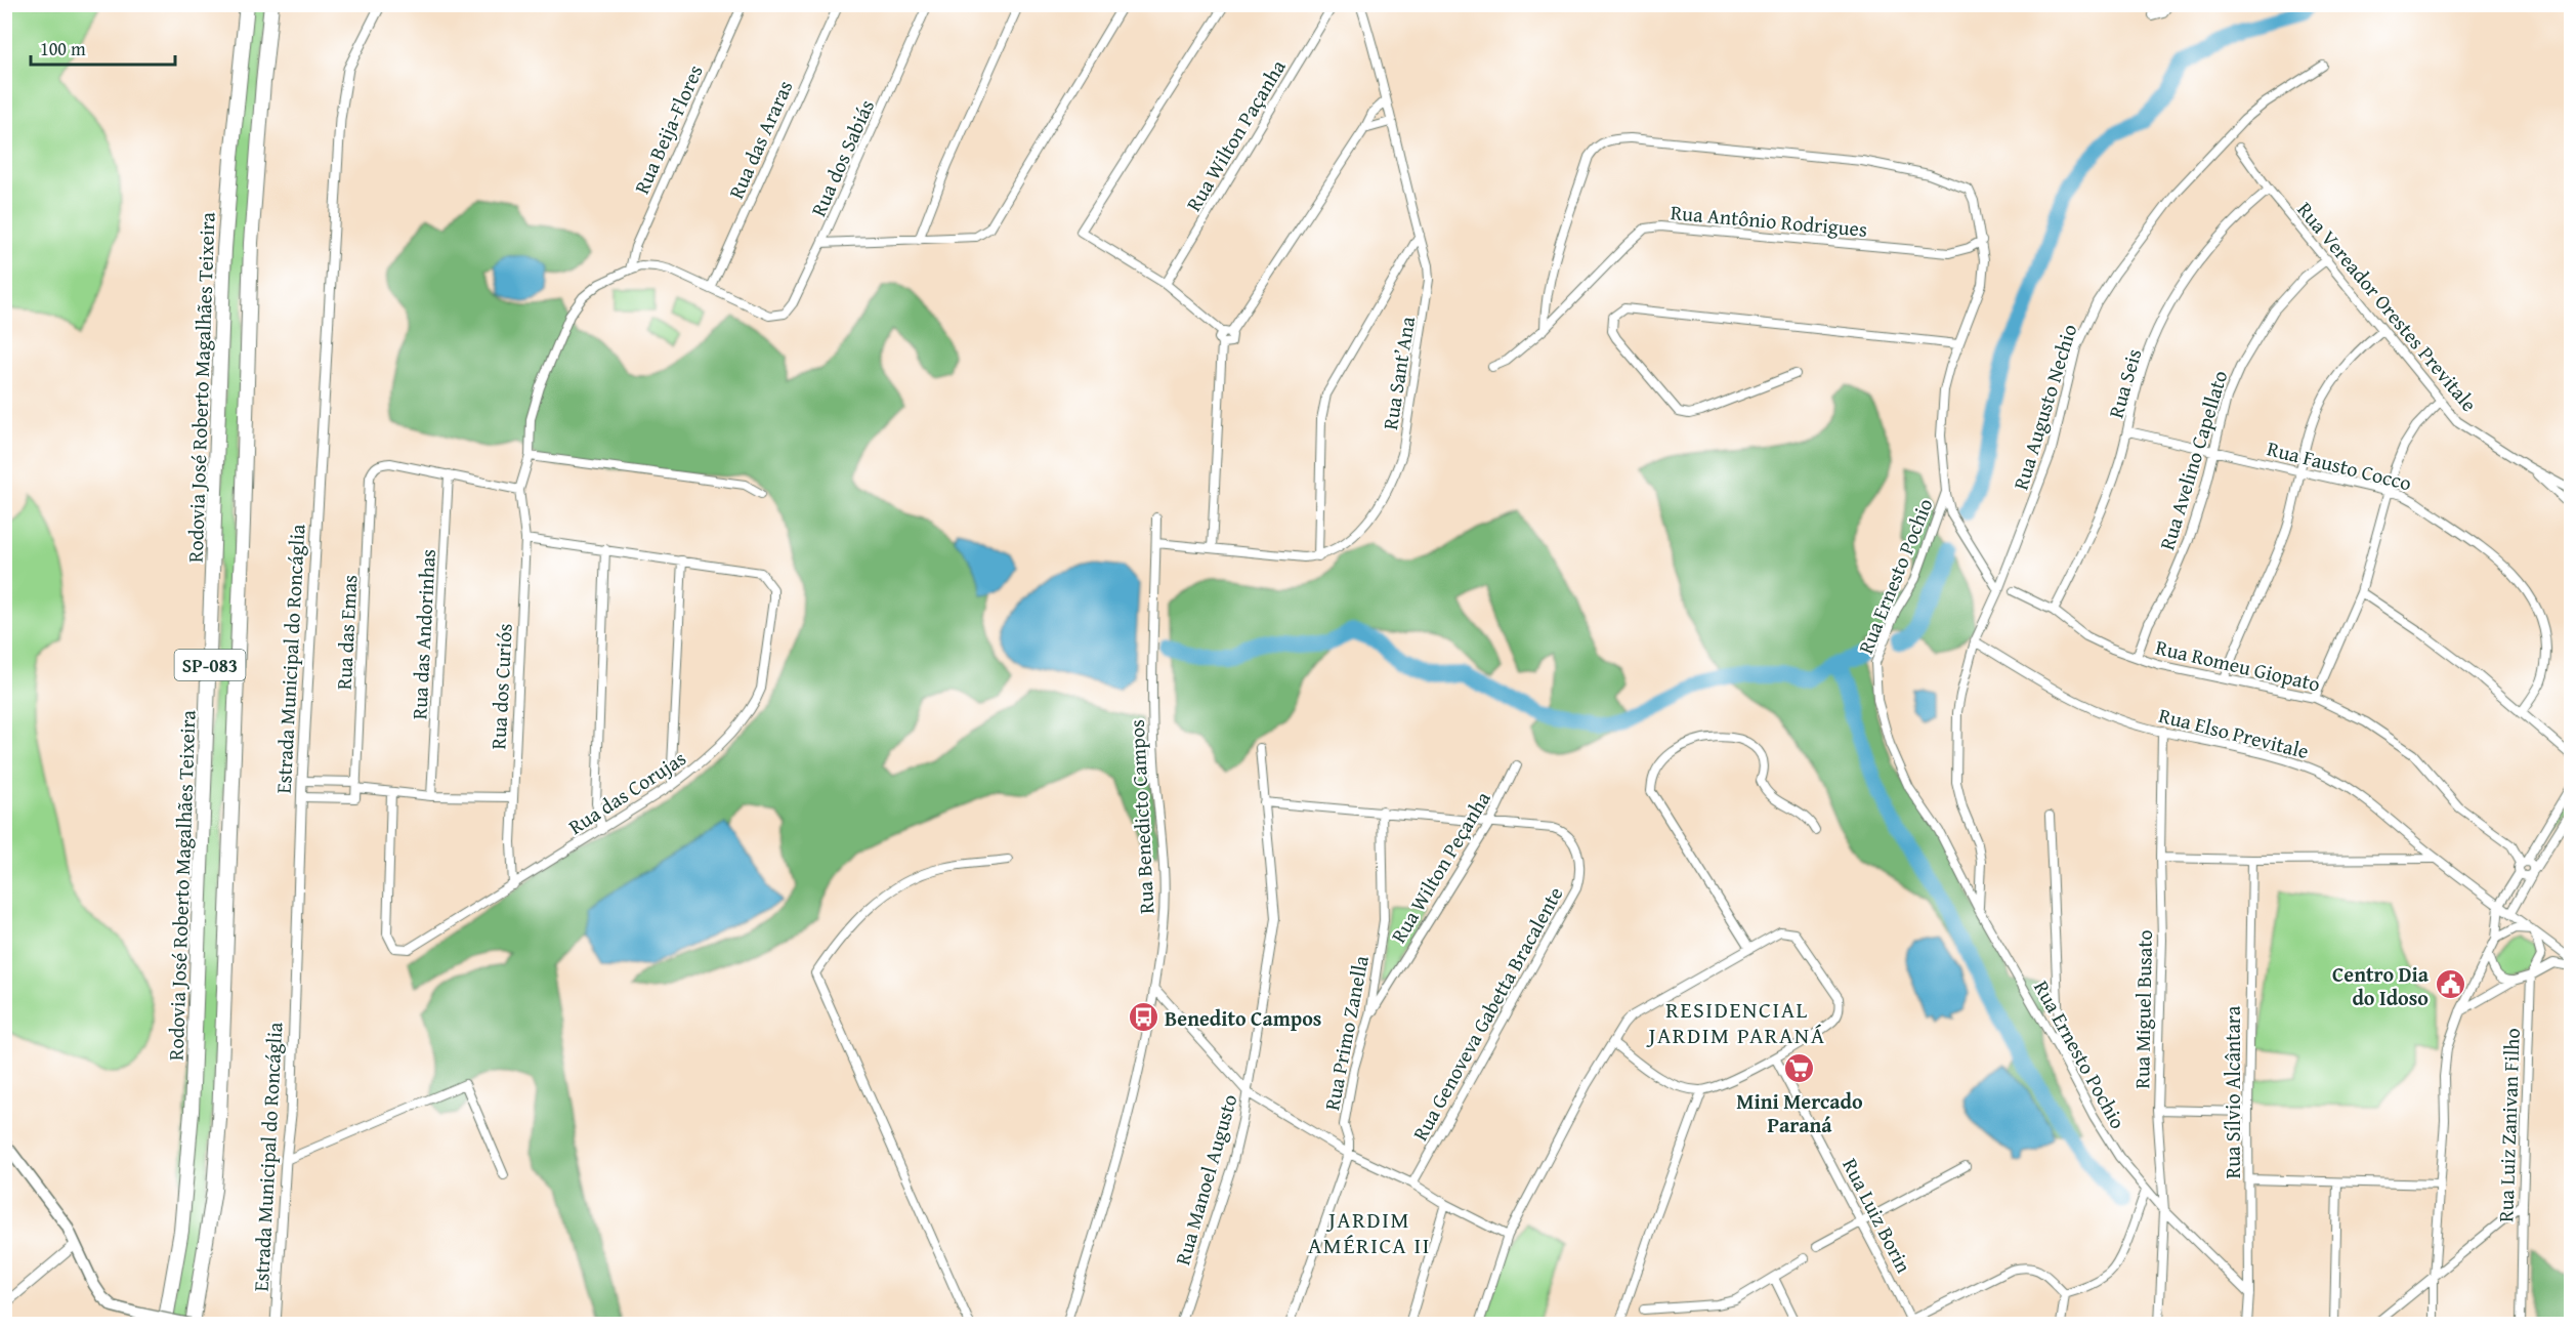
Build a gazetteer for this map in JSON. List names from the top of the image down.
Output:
{
  "streets": {
    "highway": ["Rodovia José Roberto Magalhães Teixeira", "SP-083"],
    "street": [
      "Rua Beija-Flores",
      "Rua Wilton Paçanha",
      "Rua das Araras",
      "Rua dos Sabiás",
      "Rua Antônio Rodrigues",
      "Rua Vereador Orestes Previtale",
      "Rua Sant’Ana",
      "Rua Seis",
      "Rua Augusto Nechio",
      "Rua Avelino Capellato",
      "Rua Fausto Cocco",
      "Rua Ernesto Pochio",
      "Rua das Emas",
      "Rua das Andorinhas",
      "Estrada Municipal do Roncáglia",
      "Rua Romeu Giopato",
      "Rua dos Curiós",
      "Rua Elso Previtale",
      "Rua das Corujas",
      "Rua Benedicto Campos",
      "Rua Wilton Peçanha",
      "Rua Miguel Busato",
      "Rua Genoveva Gabetta Bracalente",
      "Rua Primo Zanella",
      "Rua Sílvio Alcântara",
      "Rua Luiz Zanivan Filho",
      "Rua Manoel Augusto",
      "Rua Luiz Borin"
    ]
  },
  "crossings": [
    ["Rua das Araras", "Rua dos Sabiás"],
    ["Rua Antônio Rodrigues", "Rua Ernesto Pochio"],
    ["Rua Vereador Orestes Previtale", "Rua Seis"],
    ["Rua Vereador Orestes Previtale", "Rua Avelino Capellato"],
    ["Rua Sant’Ana", "Rua Benedicto Campos"],
    ["Rua Seis", "Rua Fausto Cocco"],
    ["Rua Seis", "Rua Romeu Giopato"],
    ["Rua Augusto Nechio", "Rua Ernesto Pochio"],
    ["Rua Augusto Nechio", "Rua Elso Previtale"],
    ["Rua Avelino Capellato", "Rua Fausto Cocco"],
    ["Rua Avelino Capellato", "Rua Romeu Giopato"],
    ["Rua Ernesto Pochio", "Rua Miguel Busato"],
    ["Rua Ernesto Pochio", "Rua Sílvio Alcântara"],
    ["Rua das Emas", "Rua das Andorinhas"],
    ["Rua das Emas", "Estrada Municipal do Roncáglia"],
    ["Rua dos Curiós", "Rua das Corujas"],
    ["Rua Elso Previtale", "Rua Miguel Busato"],
    ["Rua Elso Previtale", "Rua Luiz Zanivan Filho"],
    ["Rua Wilton Peçanha", "Rua Genoveva Gabetta Bracalente"],
    ["Rua Wilton Peçanha", "Rua Primo Zanella"],
    ["Rua Genoveva Gabetta Bracalente", "Rua Primo Zanella"],
    ["Rua Genoveva Gabetta Bracalente", "Rua Manoel Augusto"]
  ],
  "districts": ["RESIDENCIAL JARDIM PARANÁ", "JARDIM AMÉRICA II"],
  "places": {
    "public building": ["Centro Dia do Idoso"],
    "bus stop": ["Benedito Campos"],
    "supermarket": ["Mini Mercado Paraná"]
  },
  "scale_bar": "100 m"
}
